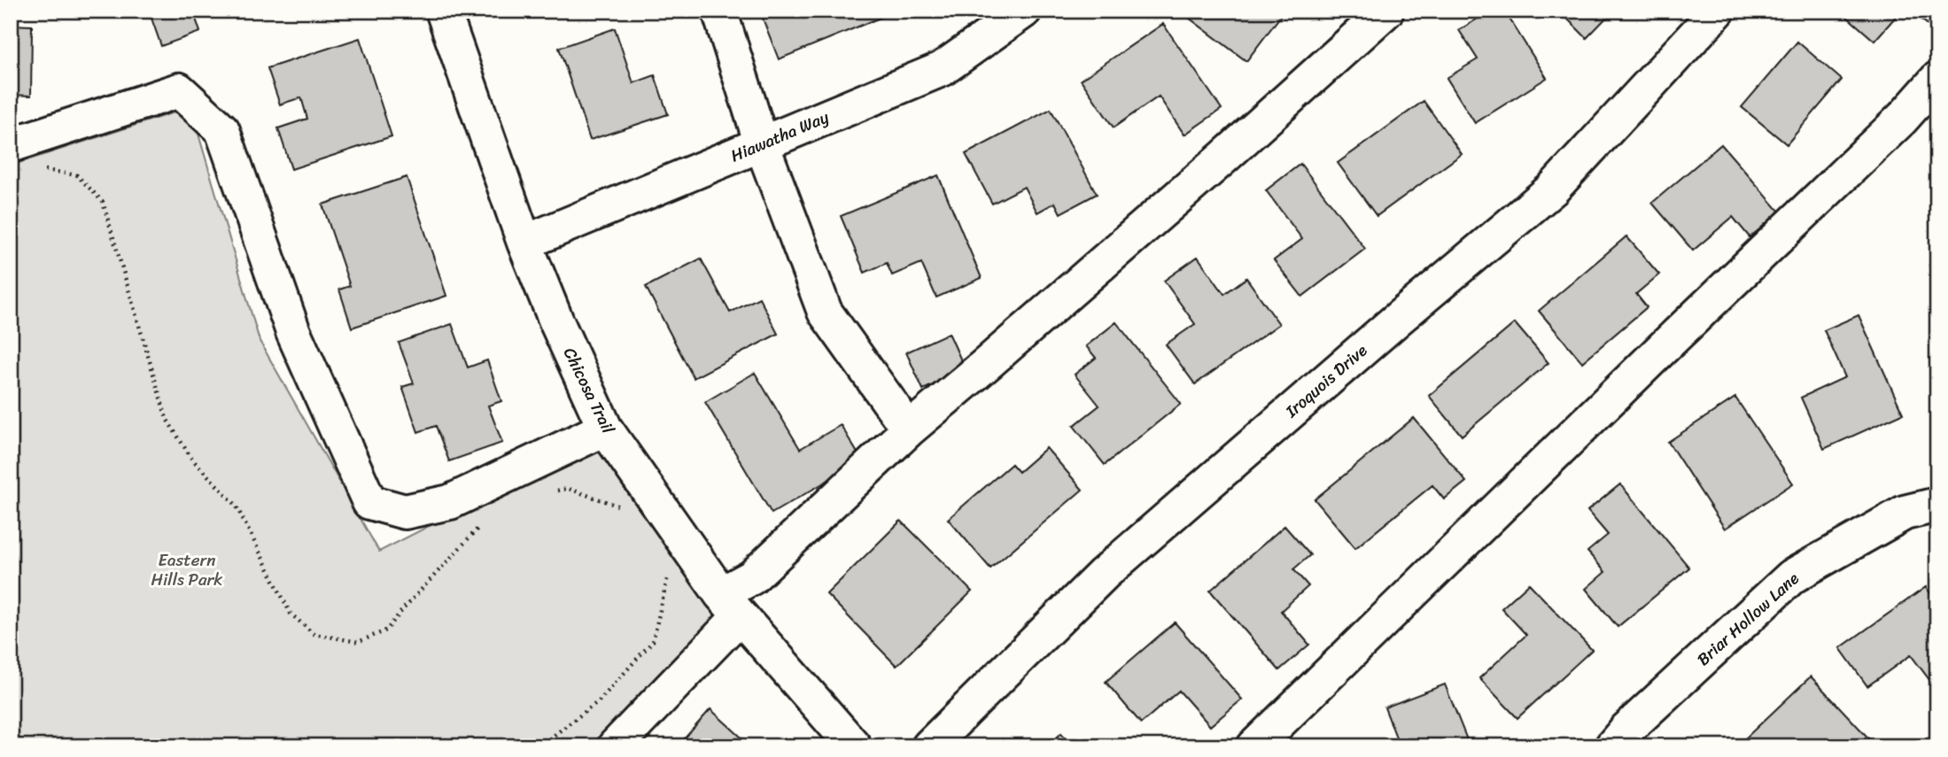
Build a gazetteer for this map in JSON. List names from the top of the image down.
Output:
{
  "streets": {
    "street": [
      "Hiawatha Way",
      "Iroquois Drive",
      "Chicosa Trail",
      "Briar Hollow Lane"
    ]
  },
  "crossings": [
    ["Hiawatha Way", "Chicosa Trail"]
  ],
  "parks": ["Eastern Hills Park"]
}
